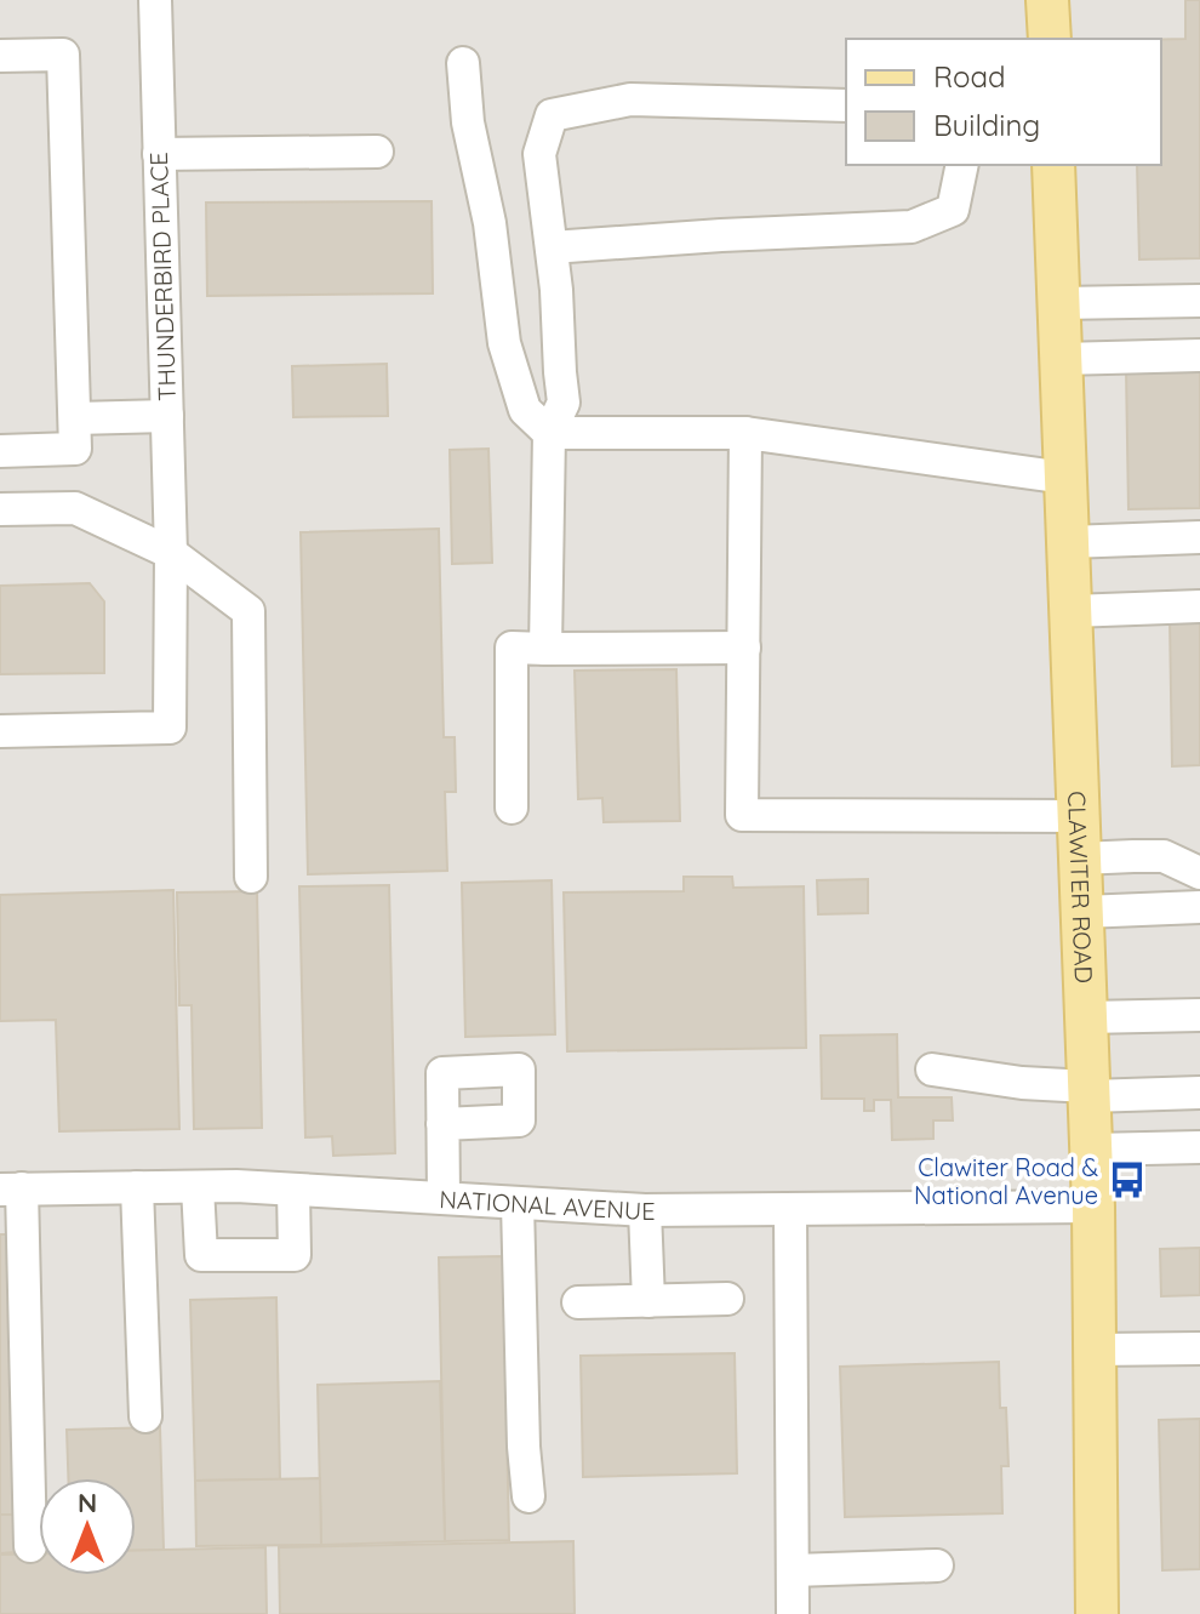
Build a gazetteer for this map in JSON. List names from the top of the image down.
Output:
{
  "streets": {
    "main road": ["CLAWITER ROAD"],
    "street": ["THUNDERBIRD PLACE", "NATIONAL AVENUE"]
  },
  "crossings": [
    ["CLAWITER ROAD", "NATIONAL AVENUE"]
  ],
  "places": {
    "bus stop": ["Clawiter Road & National Avenue"]
  },
  "legend": ["Road", "Building"],
  "north": "top"
}
